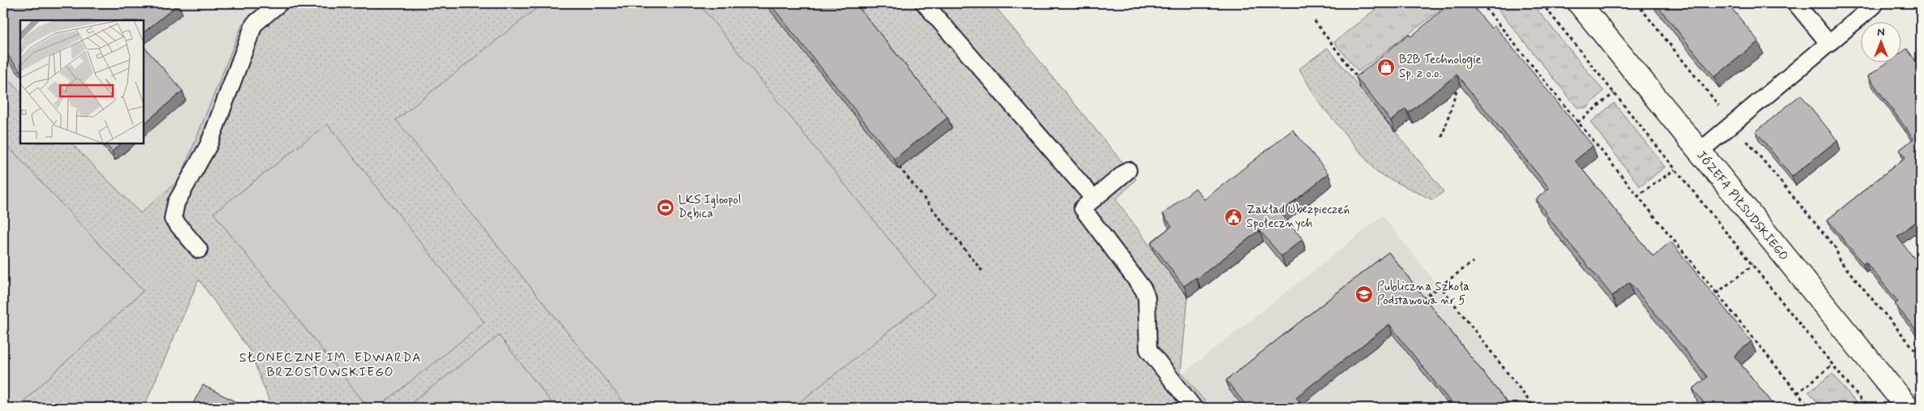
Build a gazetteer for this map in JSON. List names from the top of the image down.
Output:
{
  "streets": {
    "street": ["JÓZEFA PIŁSUDSKIEGO"]
  },
  "districts": ["SŁONECZNE IM. EDWARDA BRZOSTOWSKIEGO"],
  "places": {
    "shop": ["B2B Technologie Sp. z o.o."],
    "sports": ["LKS Igloopol Dębica"],
    "public building": ["Zakład Ubezpieczeń Społecznych"],
    "school or university": ["Publiczna Szkoła Podstawowa nr 5"]
  },
  "north": "top"
}
